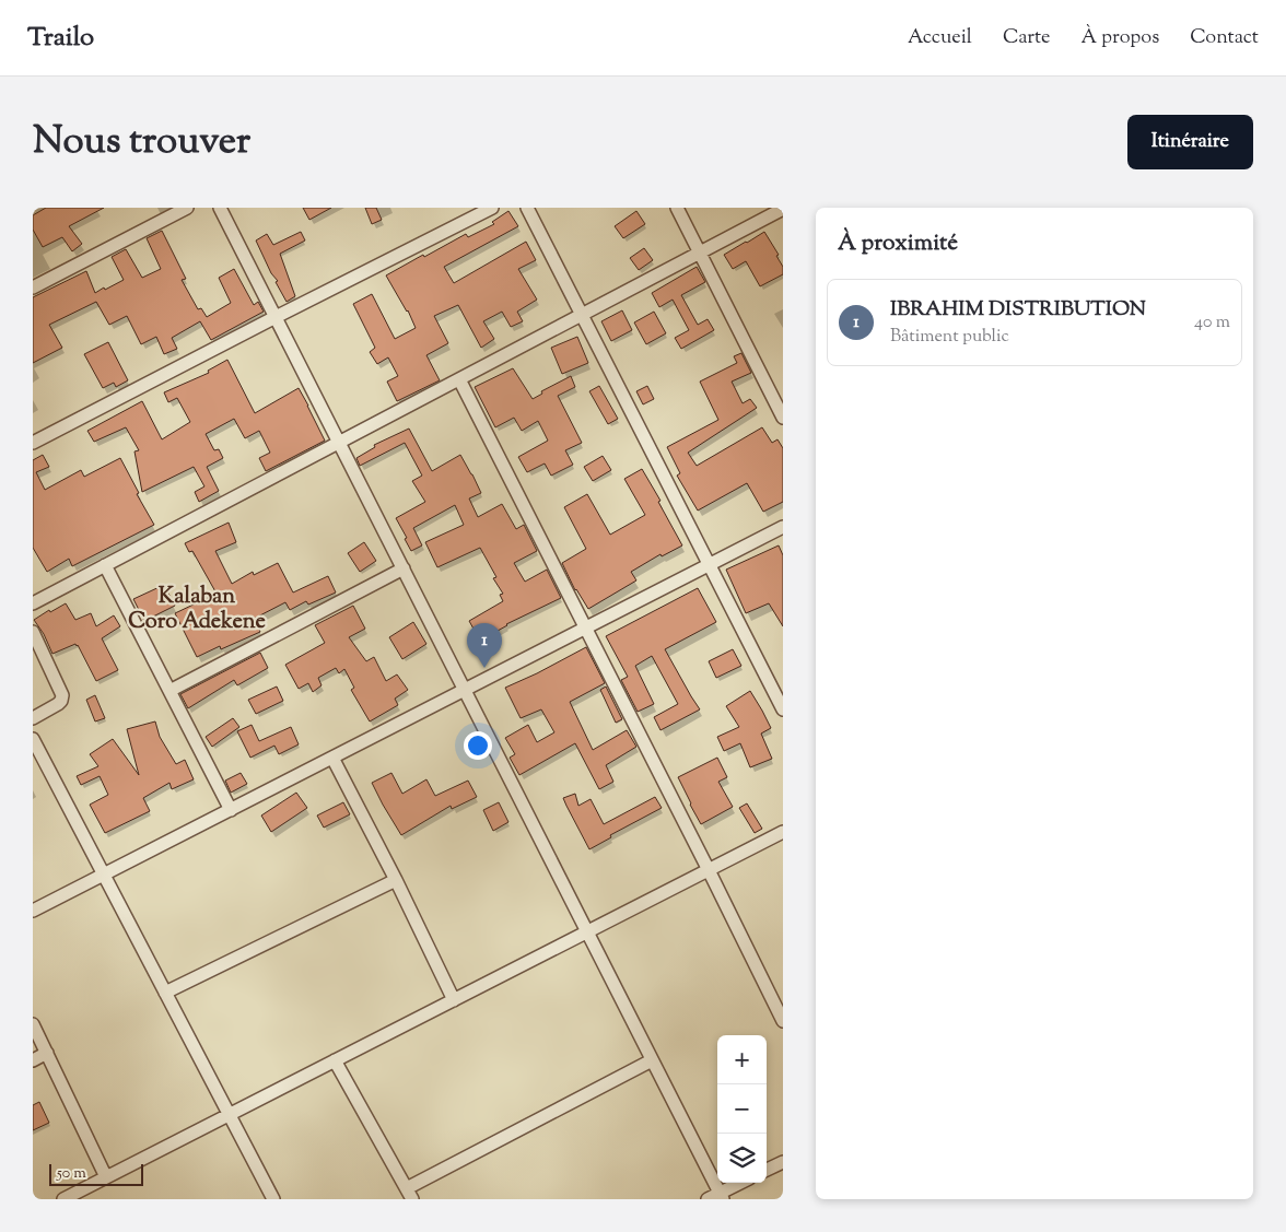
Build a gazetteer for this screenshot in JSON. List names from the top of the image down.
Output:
{
  "districts": ["Kalaban Coro Adekene"],
  "scale_bar": "50 m",
  "page": {
    "header": "Trailo",
    "nav": [
      "Accueil",
      "Carte",
      "À propos",
      "Contact"
    ],
    "title": "Nous trouver",
    "buttons": "Itinéraire",
    "heading": "À proximité",
    "list": [
      {
        "mark": "1",
        "name": "IBRAHIM DISTRIBUTION",
        "note": "Bâtiment public",
        "value": "40 m"
      }
    ],
    "pins": "1",
    "map_buttons": ["+", "−"],
    "scale": "50 m"
  }
}
